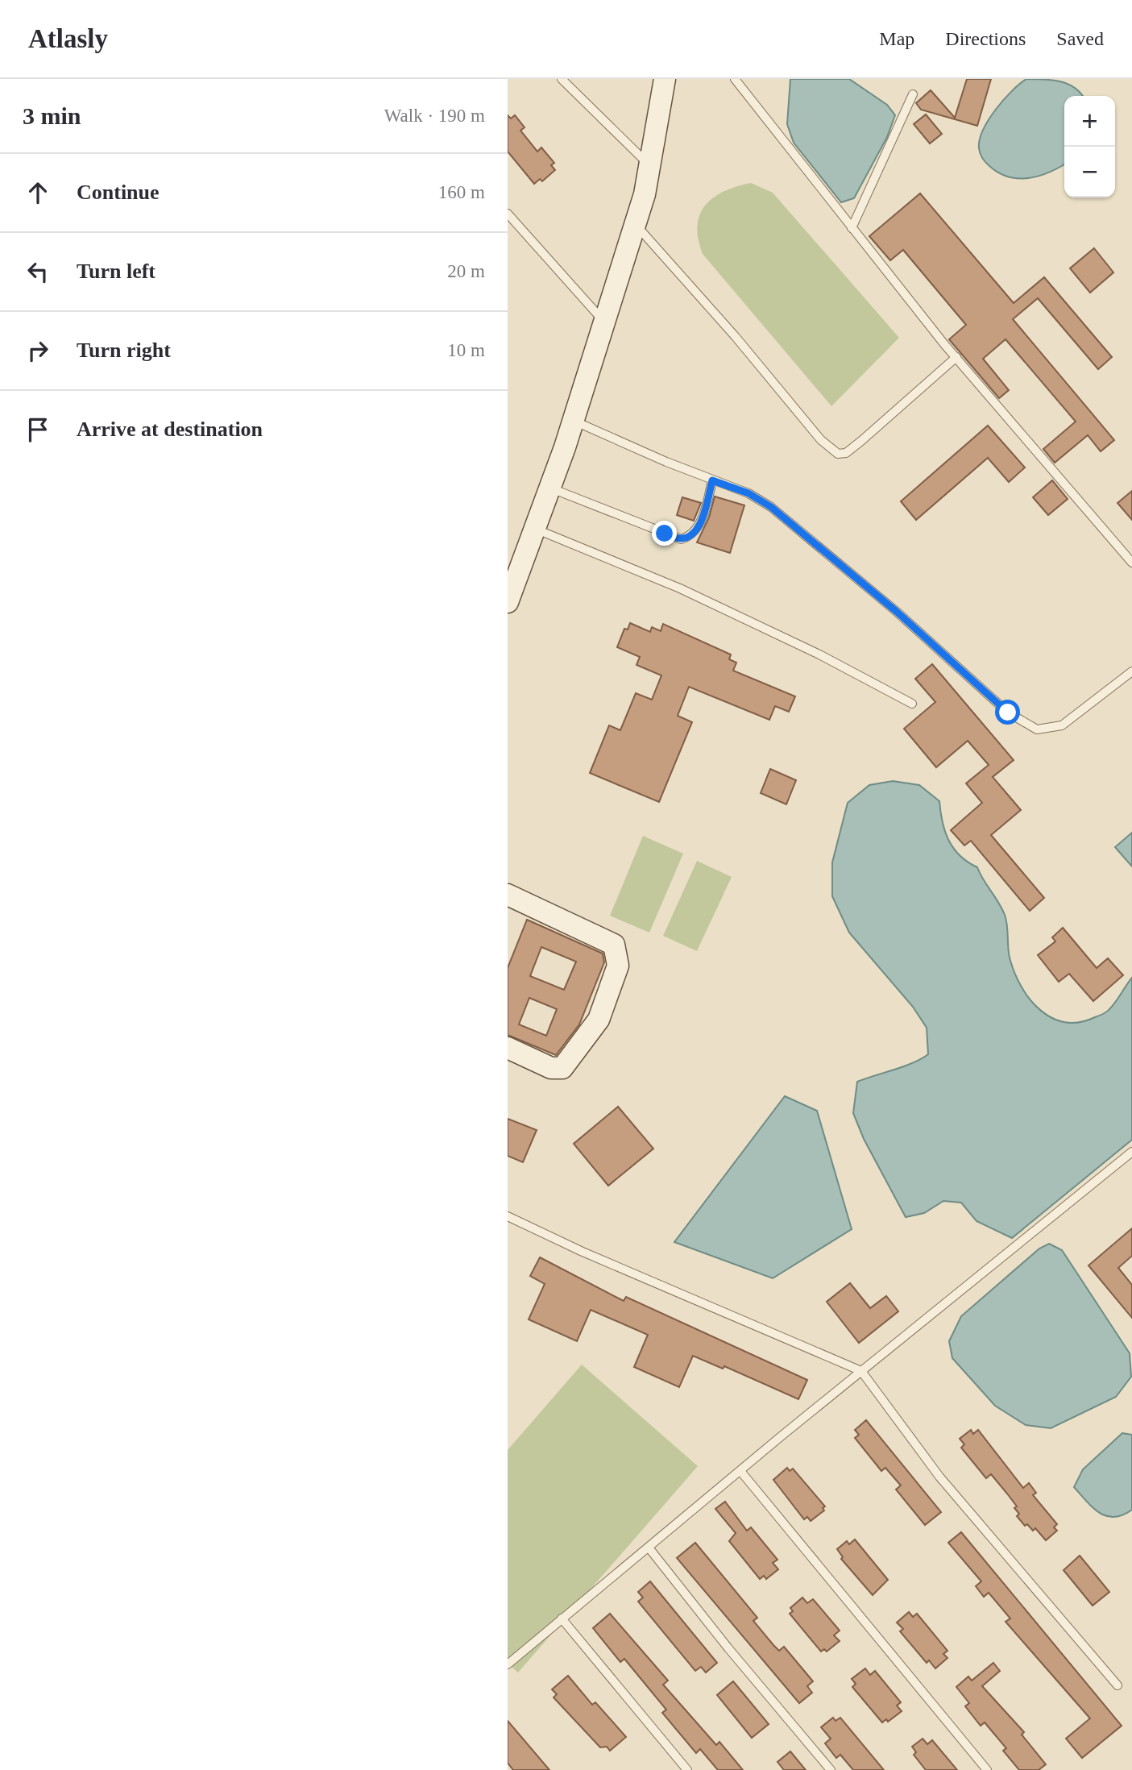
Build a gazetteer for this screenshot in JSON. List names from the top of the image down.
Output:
{
  "page": {
    "header": "Atlasly",
    "nav": ["Map", "Directions", "Saved"],
    "heading": ["3 min", "Walk · 190 m"],
    "map_buttons": ["+", "−"],
    "list": [
      ["Continue", "160 m"],
      ["Turn left", "20 m"],
      ["Turn right", "10 m"],
      "Arrive at destination"
    ]
  }
}
